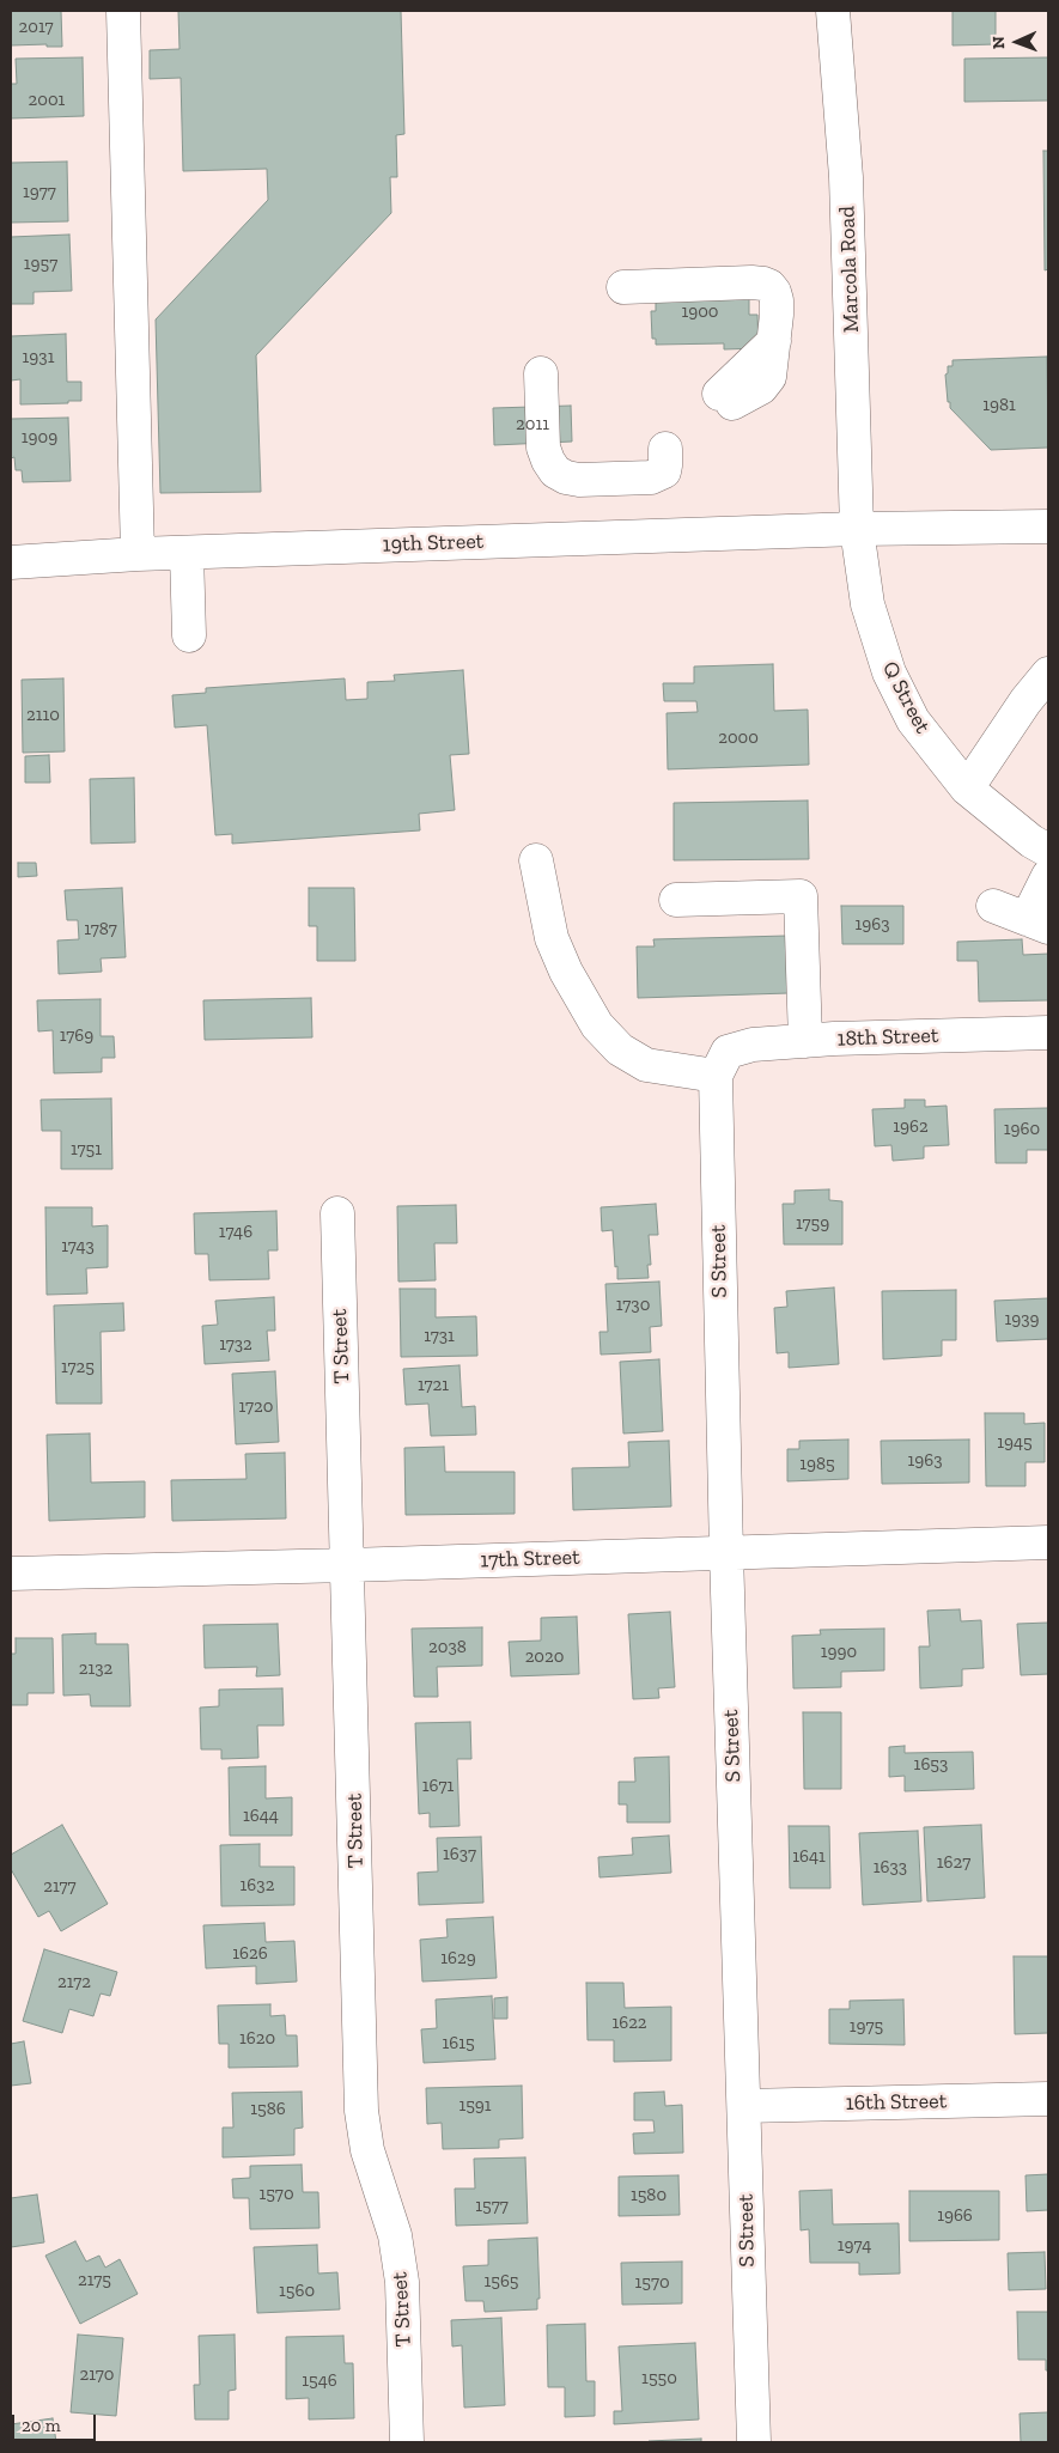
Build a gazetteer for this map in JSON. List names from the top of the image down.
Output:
{
  "streets": {
    "street": [
      "Marcola Road",
      "19th Street",
      "Q Street",
      "18th Street",
      "S Street",
      "T Street",
      "17th Street",
      "16th Street"
    ]
  },
  "crossings": [
    ["Marcola Road", "19th Street"],
    ["Marcola Road", "Q Street"],
    ["19th Street", "Q Street"],
    ["18th Street", "S Street"],
    ["S Street", "17th Street"],
    ["S Street", "16th Street"],
    ["T Street", "17th Street"]
  ],
  "house_numbers": [
    "2017",
    "2001",
    "1977",
    "1957",
    "1900",
    "1931",
    "1981",
    "2011",
    "1909",
    "2110",
    "2000",
    "1963",
    "1787",
    "1769",
    "1962",
    "1960",
    "1751",
    "1759",
    "1746",
    "1743",
    "1730",
    "1939",
    "1731",
    "1732",
    "1725",
    "1721",
    "1720",
    "1945",
    "1963",
    "1985",
    "2038",
    "1990",
    "2020",
    "2132",
    "1653",
    "1671",
    "1644",
    "1637",
    "1641",
    "1627",
    "1633",
    "1632",
    "2177",
    "1626",
    "1629",
    "2172",
    "1622",
    "1975",
    "1620",
    "1615",
    "1591",
    "1586",
    "1570",
    "1580",
    "1577",
    "1966",
    "1974",
    "2175",
    "1565",
    "1570",
    "1560",
    "2170",
    "1550",
    "1546"
  ],
  "scale_bar": "20 m",
  "north": "left"
}
